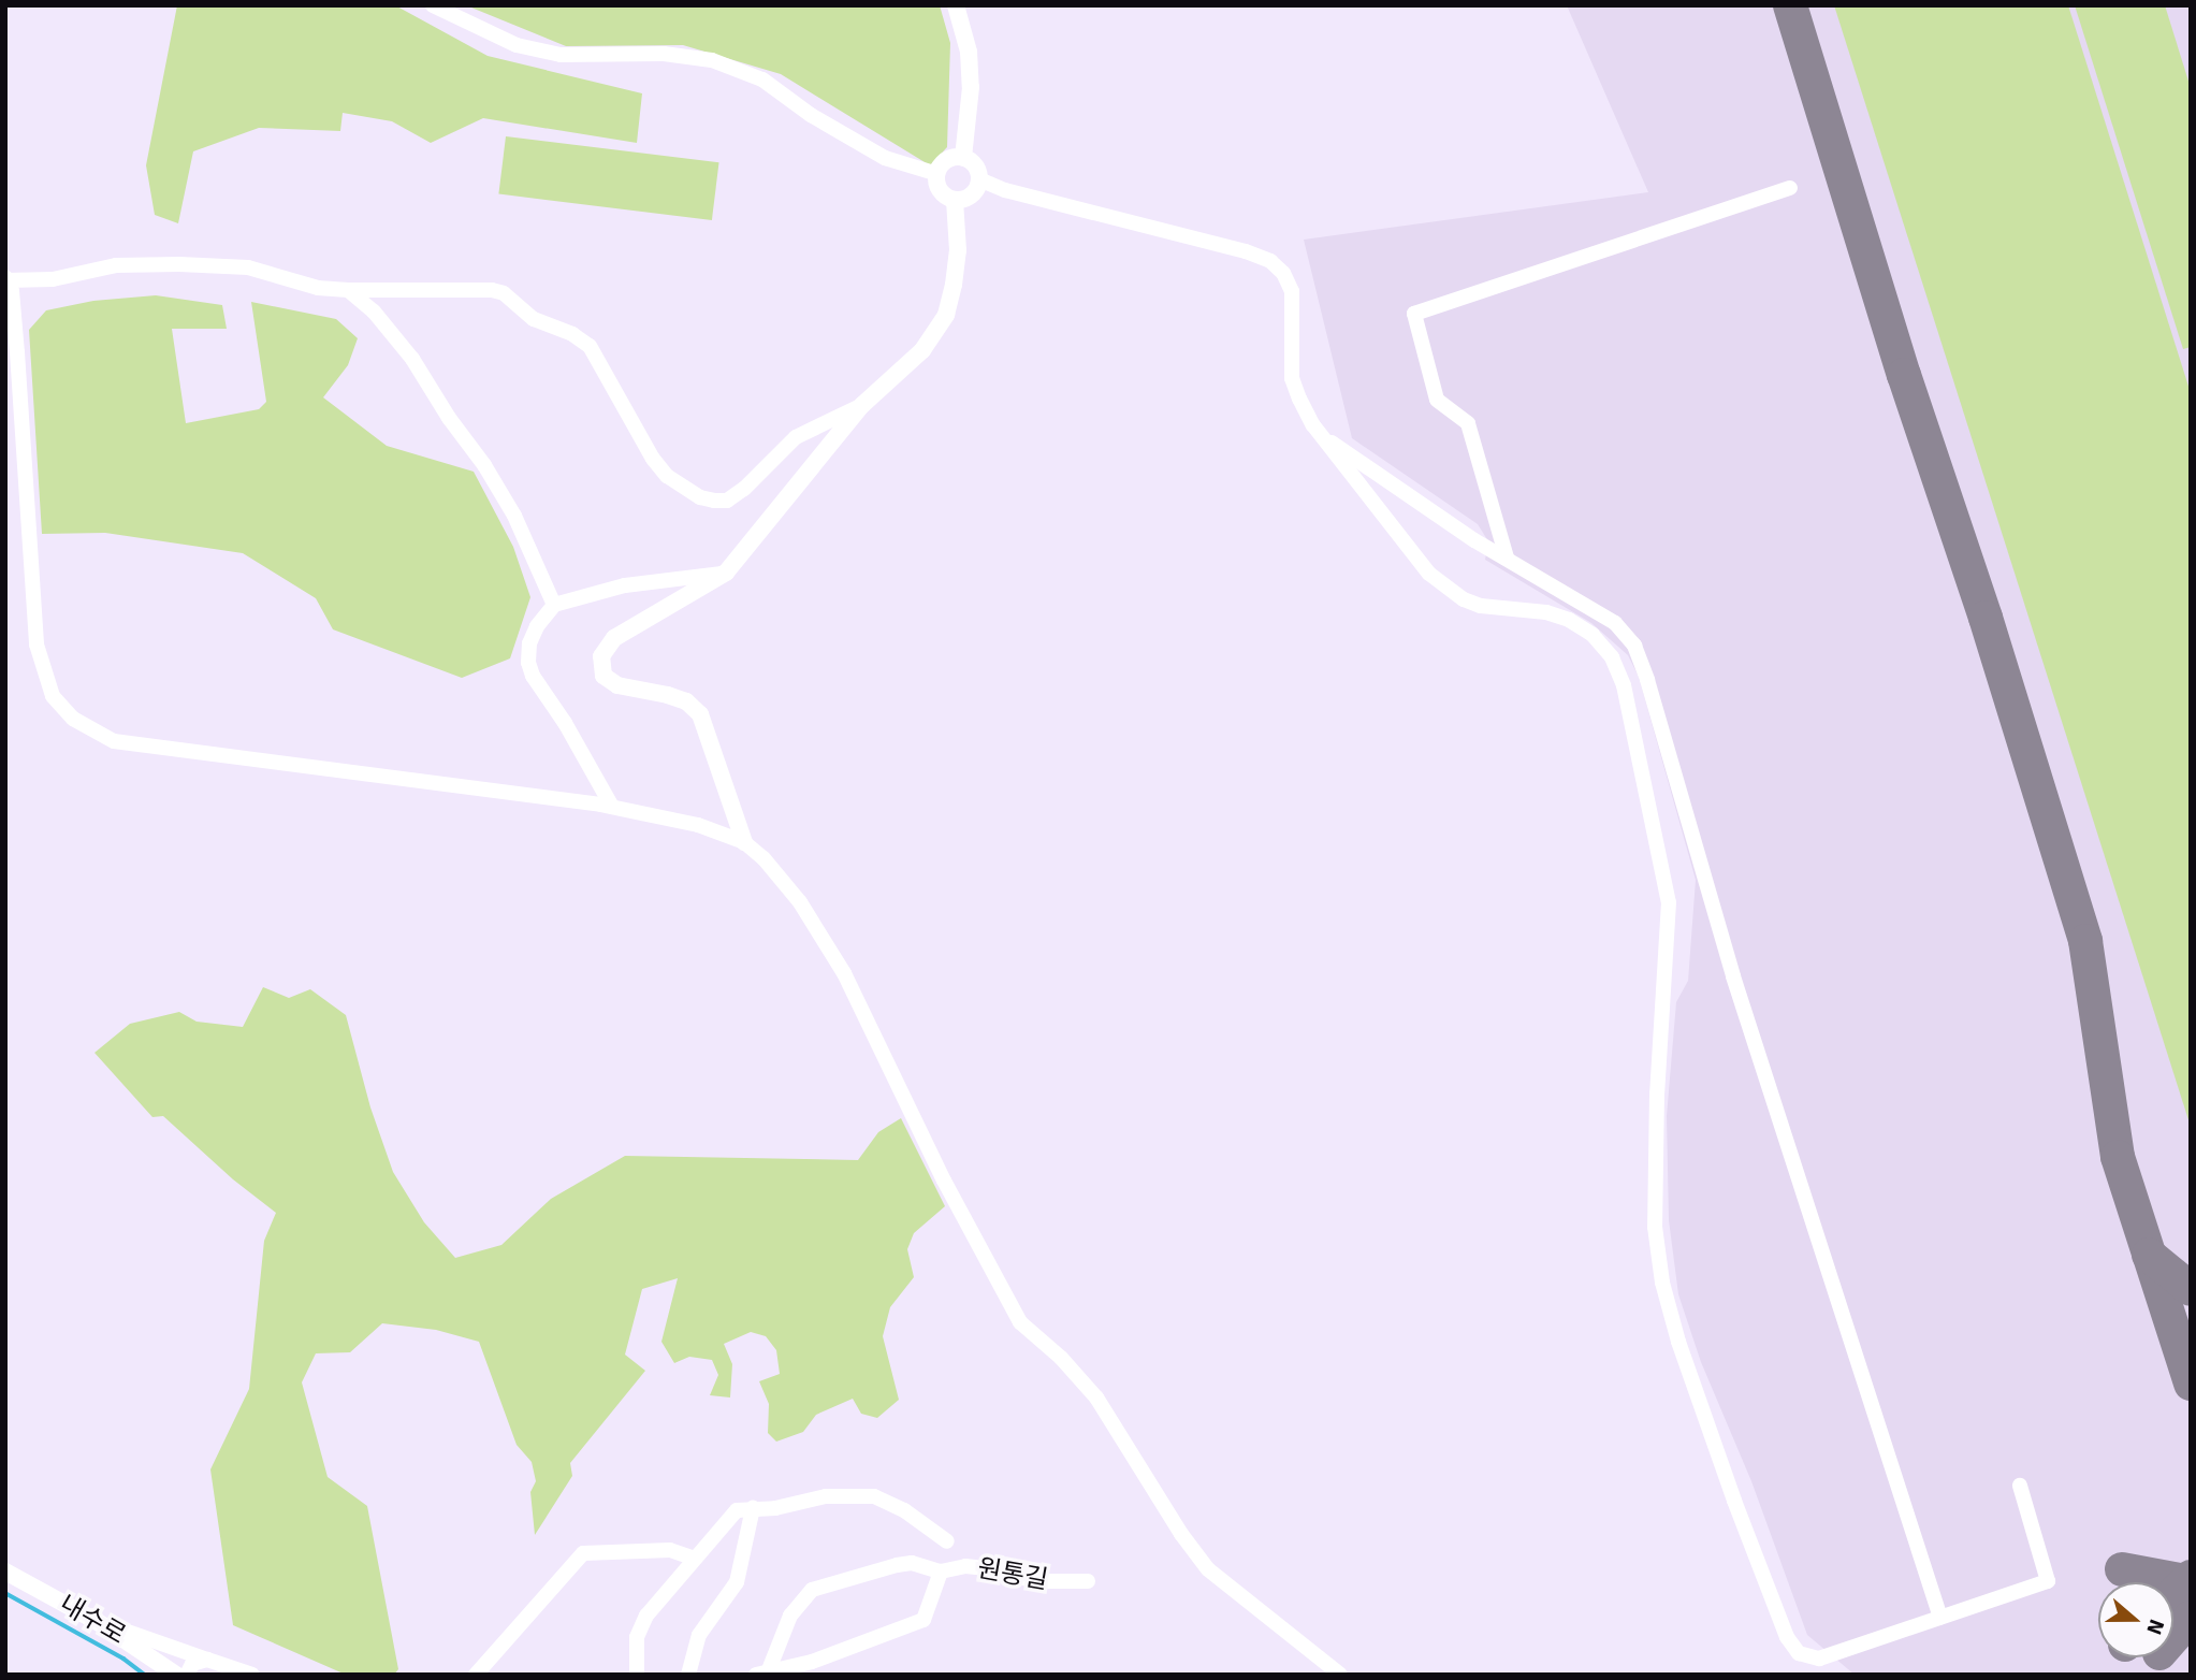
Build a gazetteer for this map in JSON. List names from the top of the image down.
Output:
{
  "streets": {
    "street": ["원통길", "내수로"]
  },
  "north": "right"
}
